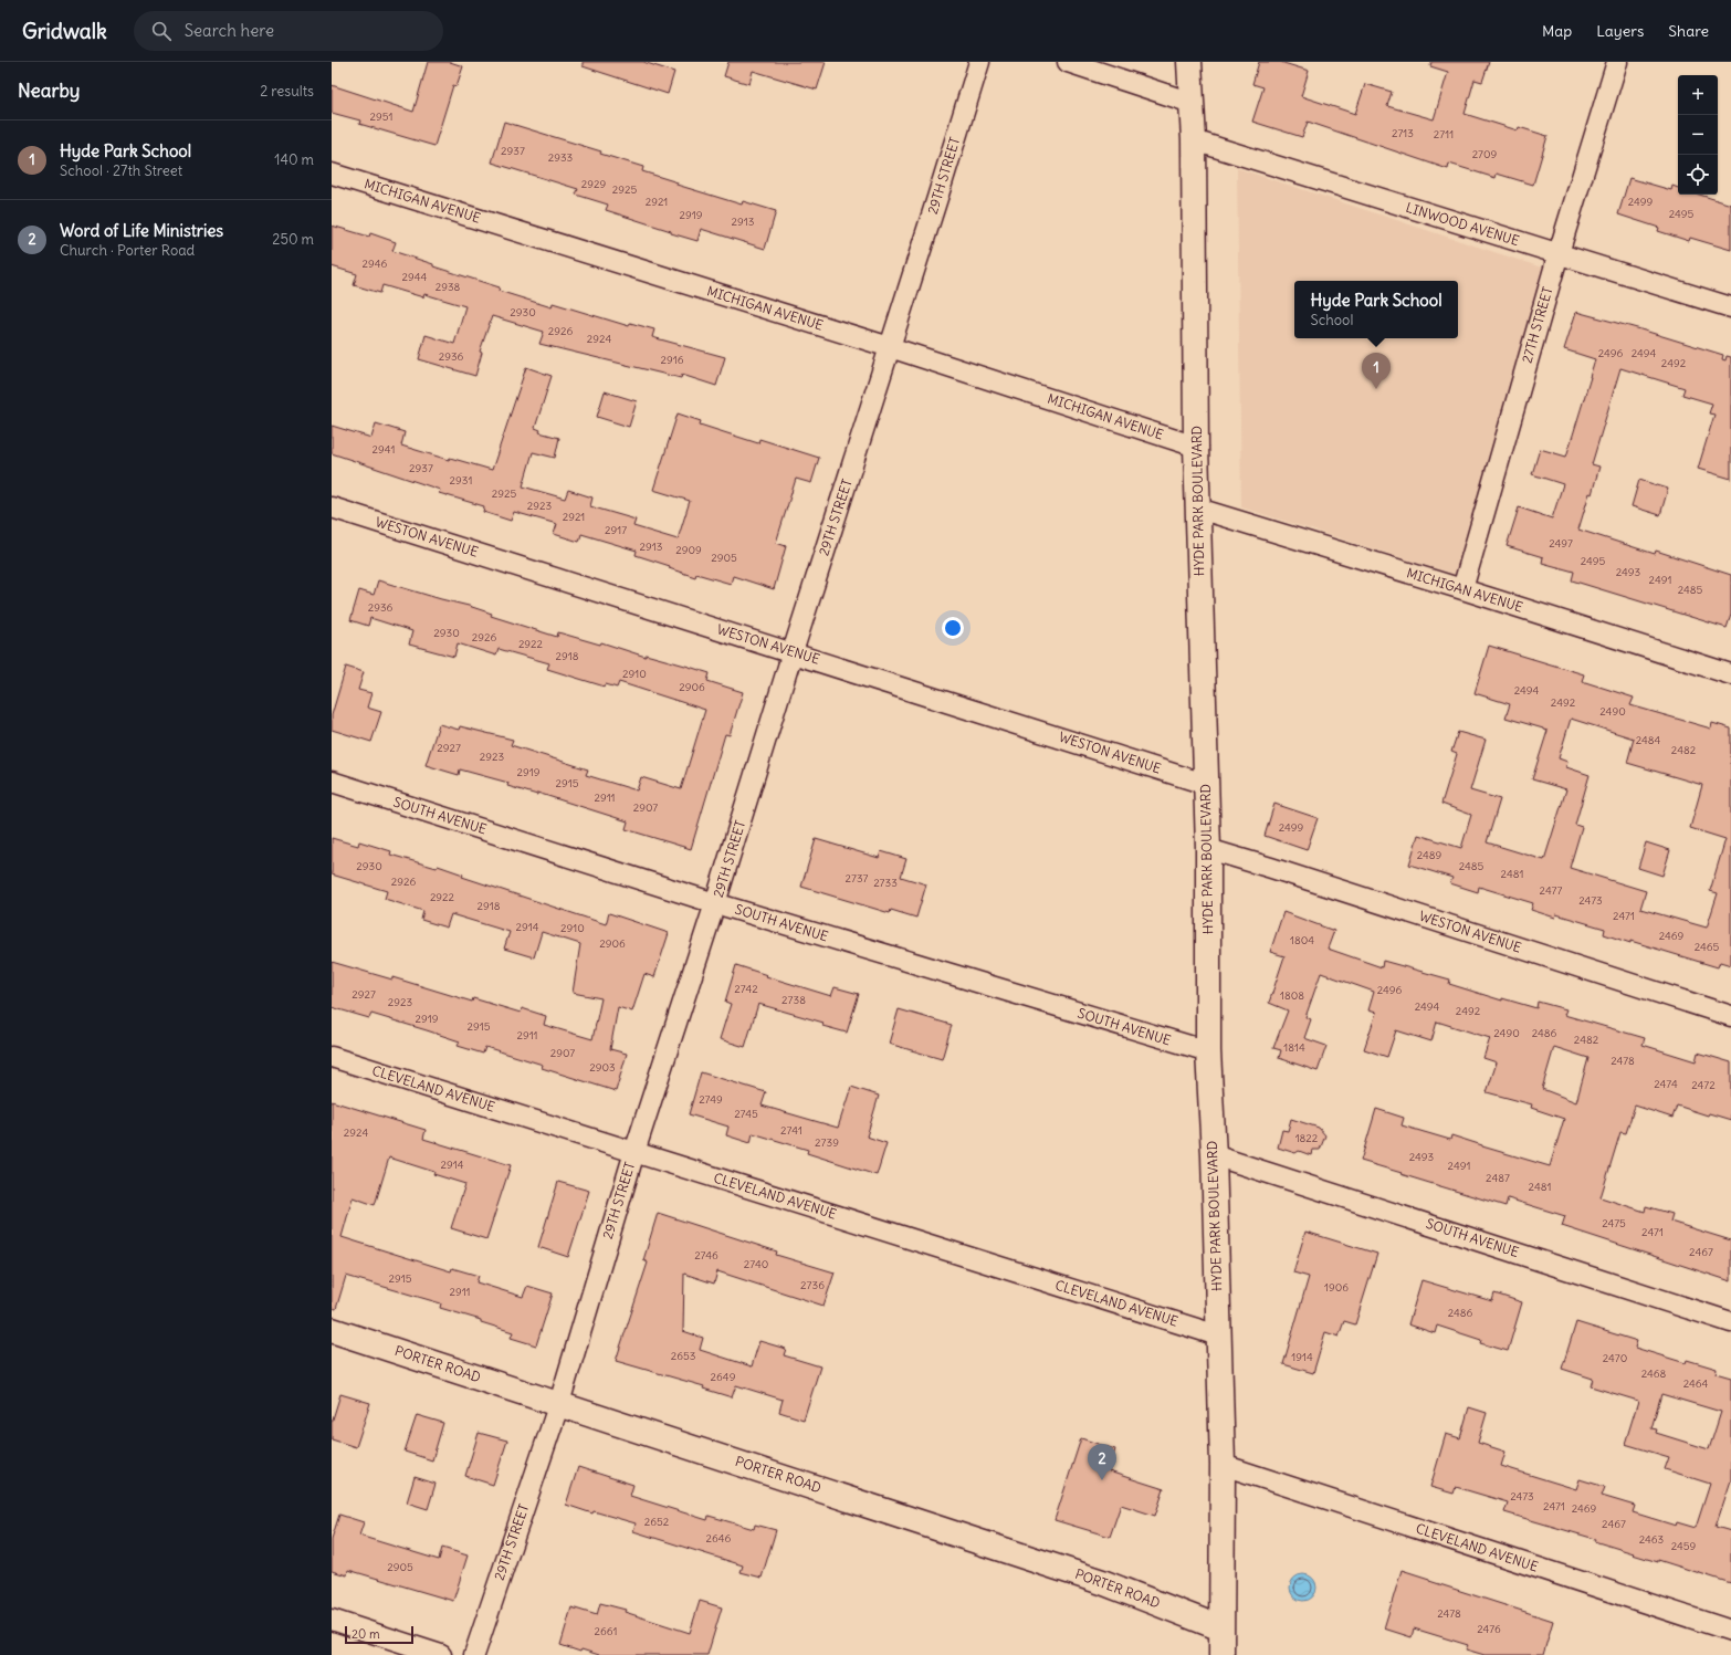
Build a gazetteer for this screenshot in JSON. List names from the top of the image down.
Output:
{
  "streets": {
    "main road": ["HYDE PARK BOULEVARD", "PORTER ROAD"],
    "street": [
      "29TH STREET",
      "MICHIGAN AVENUE",
      "LINWOOD AVENUE",
      "27TH STREET",
      "WESTON AVENUE",
      "SOUTH AVENUE",
      "CLEVELAND AVENUE"
    ]
  },
  "crossings": [
    ["29TH STREET", "MICHIGAN AVENUE"],
    ["29TH STREET", "WESTON AVENUE"],
    ["29TH STREET", "SOUTH AVENUE"],
    ["29TH STREET", "CLEVELAND AVENUE"],
    ["29TH STREET", "PORTER ROAD"],
    ["MICHIGAN AVENUE", "27TH STREET"],
    ["MICHIGAN AVENUE", "HYDE PARK BOULEVARD"],
    ["LINWOOD AVENUE", "27TH STREET"],
    ["LINWOOD AVENUE", "HYDE PARK BOULEVARD"],
    ["HYDE PARK BOULEVARD", "WESTON AVENUE"],
    ["HYDE PARK BOULEVARD", "SOUTH AVENUE"],
    ["HYDE PARK BOULEVARD", "CLEVELAND AVENUE"],
    ["HYDE PARK BOULEVARD", "PORTER ROAD"]
  ],
  "house_numbers": [
    "2951",
    "2713",
    "2711",
    "2937",
    "2709",
    "2933",
    "2929",
    "2925",
    "2921",
    "2499",
    "2495",
    "2919",
    "2913",
    "2946",
    "2944",
    "2938",
    "2930",
    "2926",
    "2924",
    "2496",
    "2494",
    "2936",
    "2916",
    "2492",
    "2941",
    "2937",
    "2931",
    "2925",
    "2923",
    "2921",
    "2917",
    "2497",
    "2913",
    "2909",
    "2905",
    "2495",
    "2493",
    "2491",
    "2485",
    "2936",
    "2930",
    "2926",
    "2922",
    "2918",
    "2910",
    "2906",
    "2494",
    "2492",
    "2490",
    "2484",
    "2927",
    "2482",
    "2923",
    "2919",
    "2915",
    "2911",
    "2907",
    "2499",
    "2489",
    "2930",
    "2485",
    "2481",
    "2737",
    "2926",
    "2733",
    "2477",
    "2922",
    "2473",
    "2918",
    "2471",
    "2914",
    "2910",
    "2469",
    "1804",
    "2906",
    "2465",
    "2742",
    "2496",
    "2927",
    "1808",
    "2738",
    "2923",
    "2494",
    "2492",
    "2919",
    "2915",
    "2490",
    "2486",
    "2911",
    "2482",
    "1814",
    "2907",
    "2478",
    "2903",
    "2474",
    "2472",
    "2749",
    "2745",
    "2741",
    "2924",
    "1822",
    "2739",
    "2493",
    "2914",
    "2491",
    "2487",
    "2481",
    "2475",
    "2471",
    "2467",
    "2746",
    "2740",
    "2915",
    "2736",
    "1906",
    "2911",
    "2486",
    "2653",
    "1914",
    "2470",
    "2468",
    "2649",
    "2464",
    "2473",
    "2471",
    "2469",
    "2652",
    "2467",
    "2646",
    "2463",
    "2459",
    "2905",
    "2478",
    "2476",
    "2661"
  ],
  "scale_bar": "20 m",
  "page": {
    "header": "Gridwalk",
    "search": "Search here",
    "nav": ["Map", "Layers", "Share"],
    "heading": ["Nearby", "2 results"],
    "map_buttons": ["+", "−"],
    "list": [
      {
        "mark": "1",
        "name": "Hyde Park School",
        "note": "School · 27th Street",
        "value": "140 m"
      },
      {
        "mark": "2",
        "name": "Word of Life Ministries",
        "note": "Church · Porter Road",
        "value": "250 m"
      }
    ],
    "popup": ["Hyde Park School", "School"],
    "pins": ["1", "2"],
    "scale": "20 m"
  }
}
